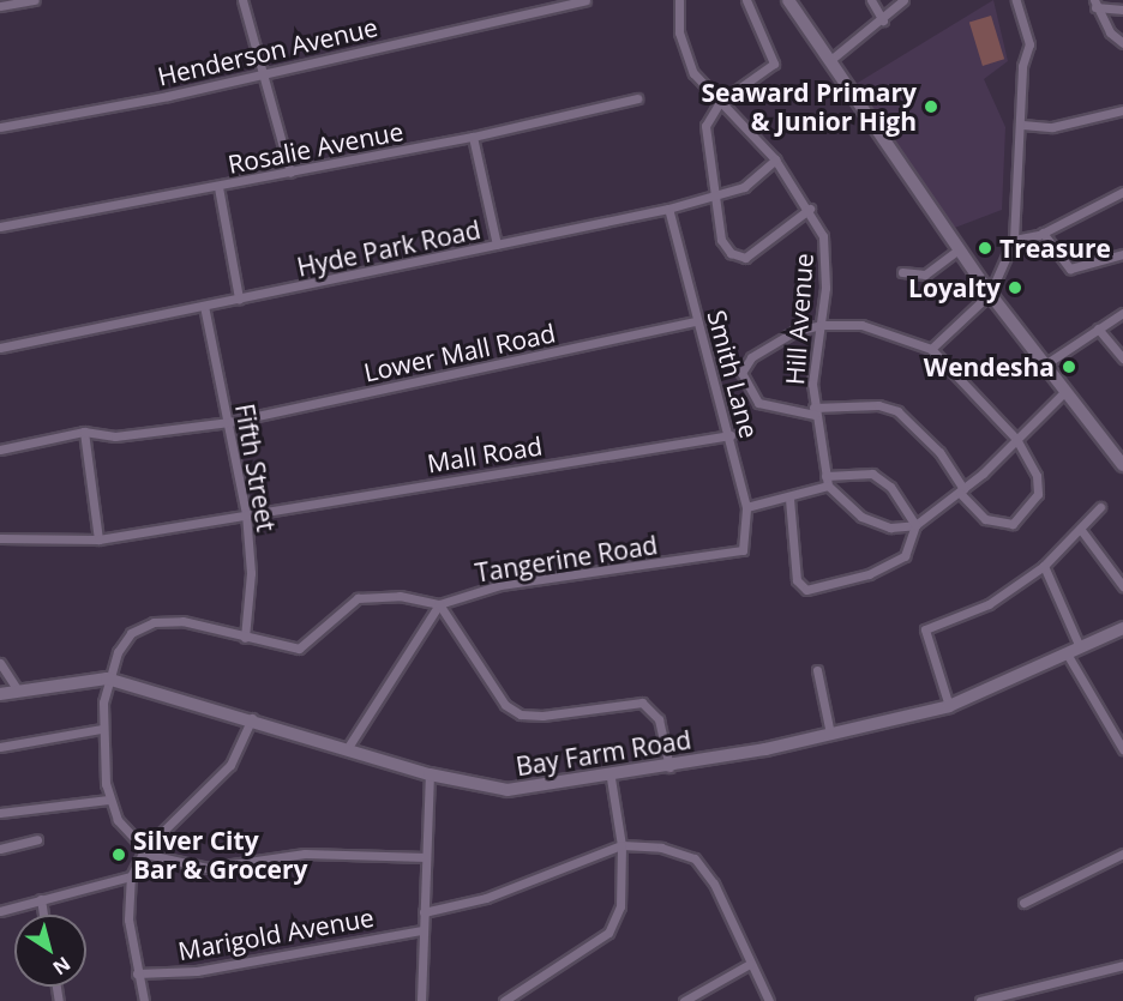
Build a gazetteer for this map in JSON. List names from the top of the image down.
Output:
{
  "streets": {
    "street": [
      "Henderson Avenue",
      "Rosalie Avenue",
      "Hyde Park Road",
      "Hill Avenue",
      "Lower Mall Road",
      "Smith Lane",
      "Mall Road",
      "Fifth Street",
      "Tangerine Road",
      "Bay Farm Road",
      "Marigold Avenue"
    ]
  },
  "crossings": [
    ["Hyde Park Road", "Hill Avenue"],
    ["Hyde Park Road", "Smith Lane"],
    ["Hyde Park Road", "Fifth Street"],
    ["Lower Mall Road", "Smith Lane"],
    ["Lower Mall Road", "Fifth Street"],
    ["Smith Lane", "Mall Road"],
    ["Smith Lane", "Tangerine Road"],
    ["Mall Road", "Fifth Street"]
  ],
  "places": [
    "Seaward Primary & Junior High",
    "Treasure",
    "Loyalty",
    "Wendesha",
    "Silver City Bar & Grocery"
  ],
  "north": "bottom right"
}
